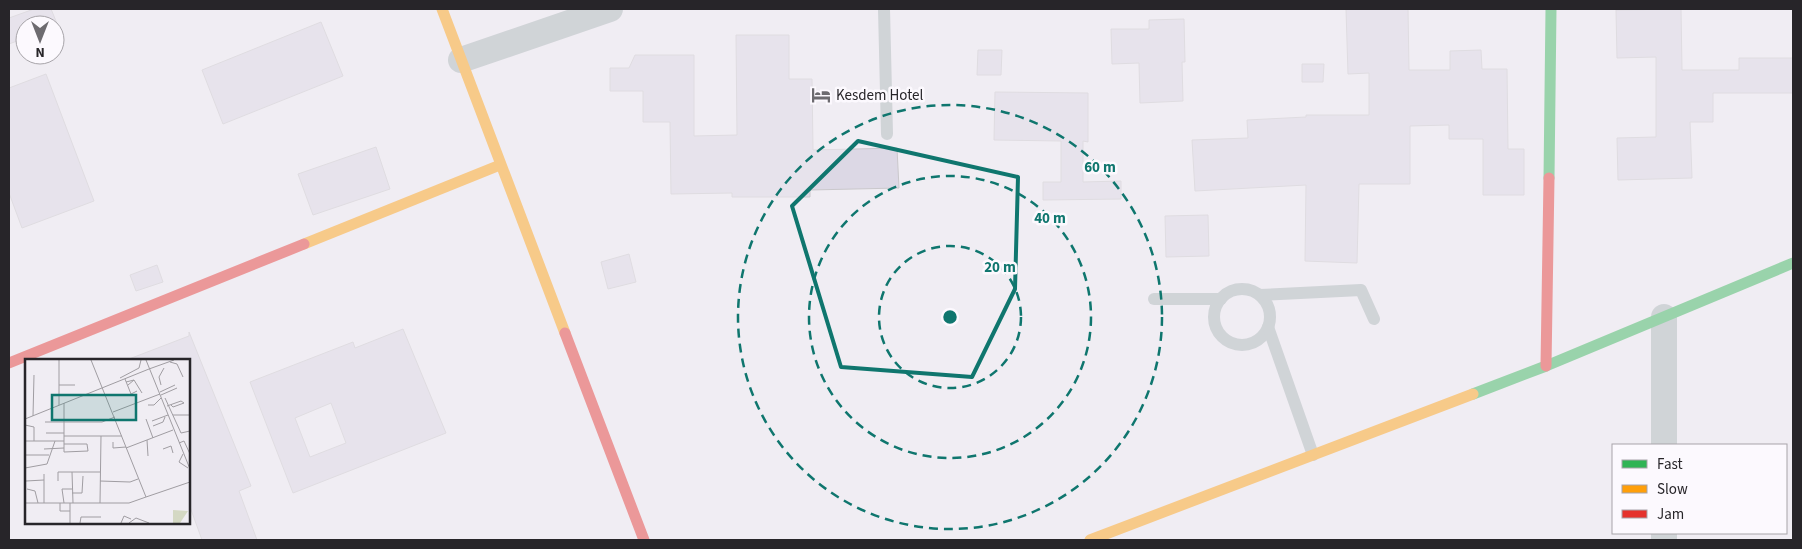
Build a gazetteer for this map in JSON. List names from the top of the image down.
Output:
{
  "places": {
    "hotel": ["Kesdem Hotel"]
  },
  "legend": ["Fast", "Slow", "Jam"],
  "north": "bottom",
  "rings": ["60 m", "40 m", "20 m"]
}
